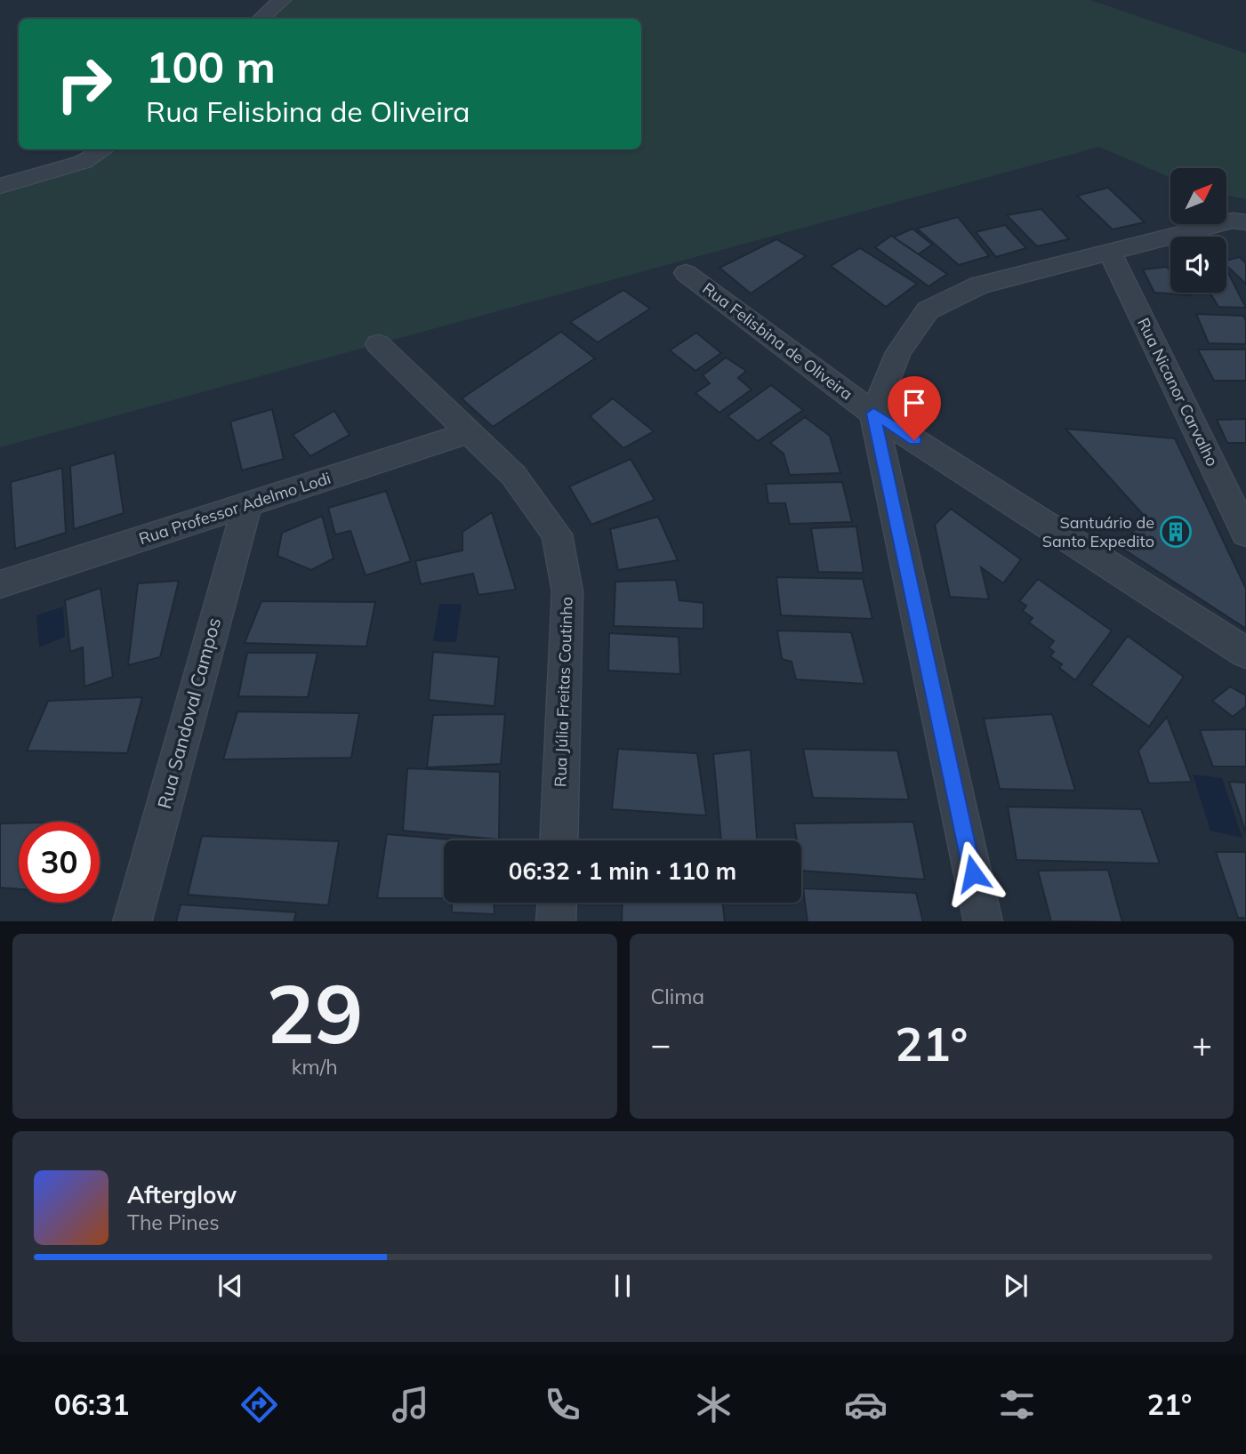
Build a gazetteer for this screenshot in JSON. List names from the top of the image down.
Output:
{
  "streets": {
    "street": [
      "Rua Felisbina de Oliveira",
      "Rua Nicanor Carvalho",
      "Rua Professor Adelmo Lodi",
      "Rua Júlia Freitas Coutinho",
      "Rua Sandoval Campos"
    ]
  },
  "crossings": [
    ["Rua Professor Adelmo Lodi", "Rua Júlia Freitas Coutinho"],
    ["Rua Professor Adelmo Lodi", "Rua Sandoval Campos"]
  ],
  "places": {
    "building": ["Santuário de Santo Expedito"]
  },
  "north": "top right",
  "page": {
    "turn": ["100 m", "Rua Felisbina de Oliveira"],
    "limit": "30",
    "trip": "06:32 · 1 min · 110 m",
    "tile": [
      ["29", "km/h"],
      "Clima"
    ],
    "heat": ["−", "21°", "+"],
    "song": ["Afterglow", "The Pines"],
    "tabs": ["06:31", "21°"]
  }
}
